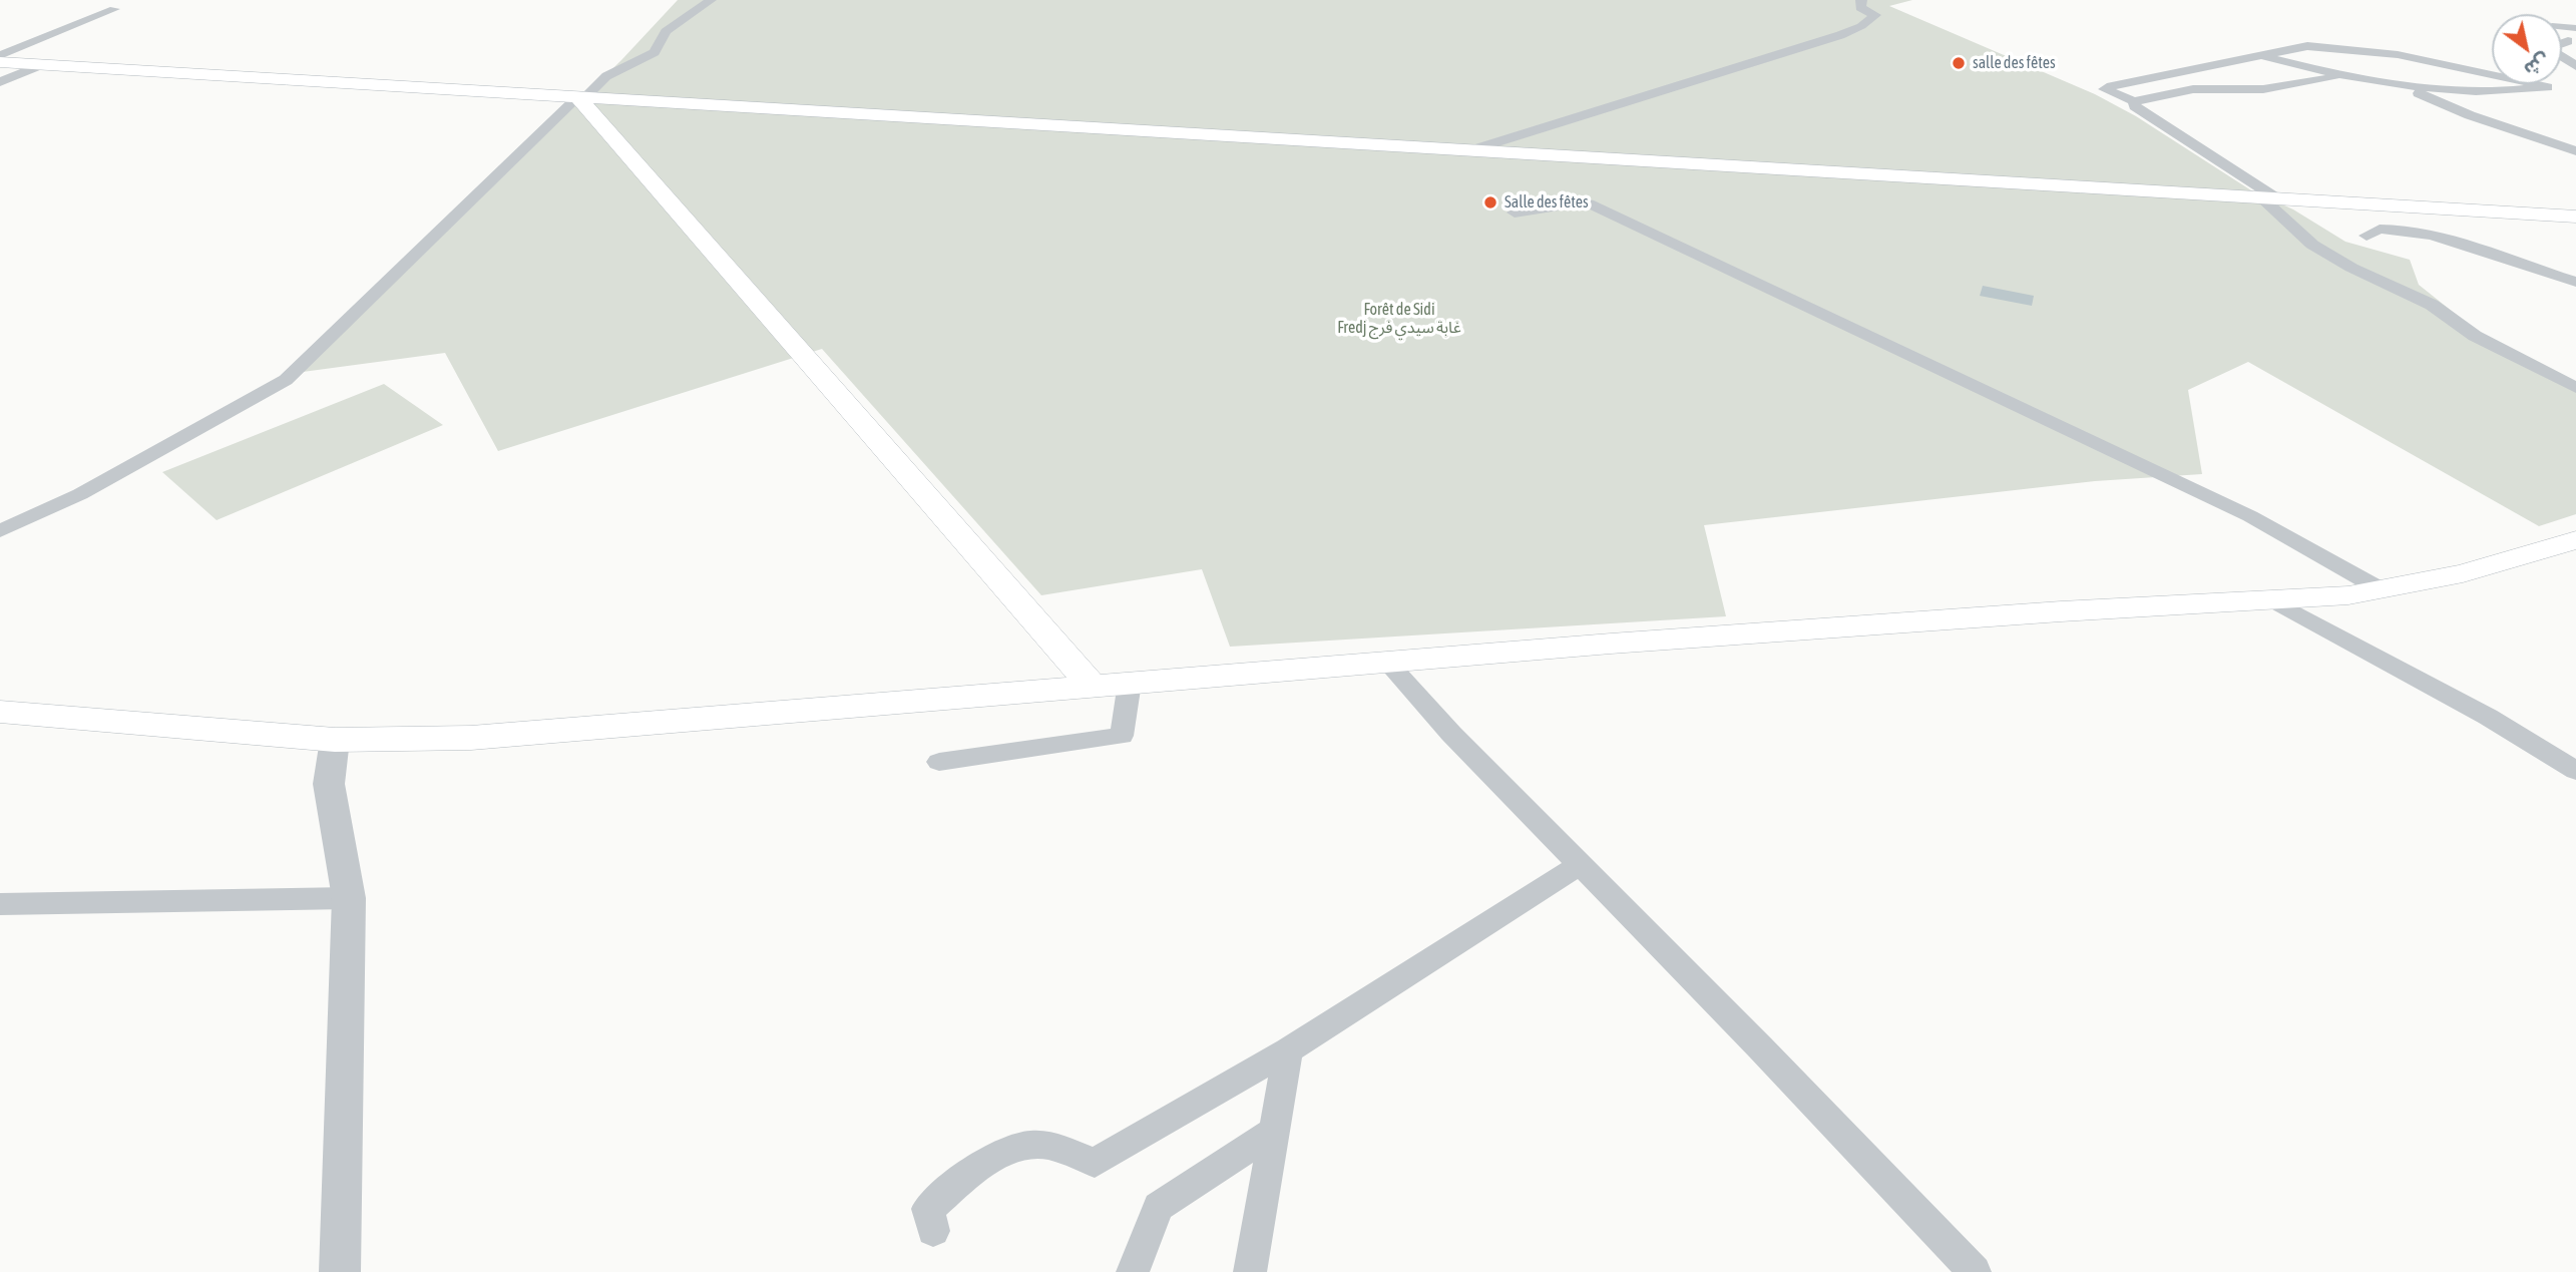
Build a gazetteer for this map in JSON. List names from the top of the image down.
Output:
{
  "parks": ["Forêt de Sidi Fredj غابة سيدي فرج"],
  "places": ["salle des fêtes", "Salle des fêtes"],
  "north": "bottom right"
}
